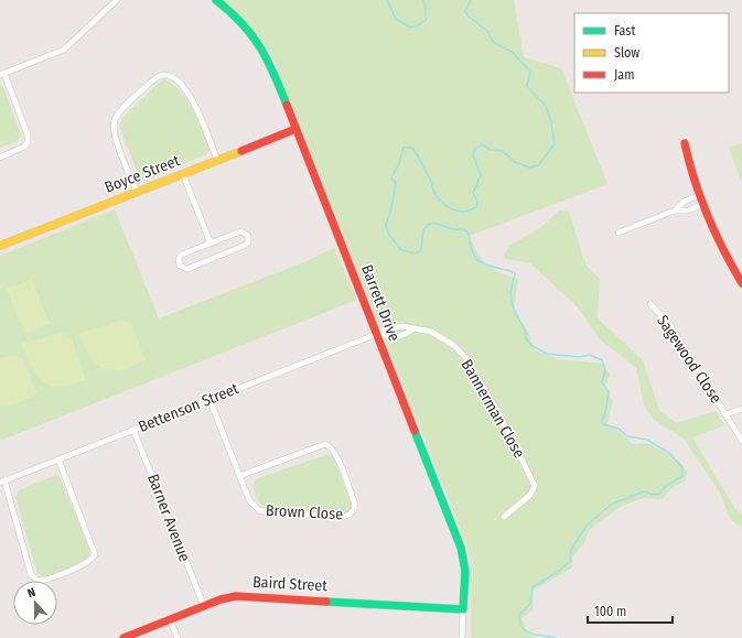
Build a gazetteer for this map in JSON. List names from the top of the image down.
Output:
{
  "streets": {
    "street": [
      "Boyce Street",
      "Barrett Drive",
      "Sagewood Close",
      "Bettenson Street",
      "Bannerman Close",
      "Brown Close",
      "Barner Avenue",
      "Baird Street"
    ]
  },
  "crossings": [
    ["Boyce Street", "Barrett Drive"],
    ["Barrett Drive", "Bettenson Street"],
    ["Barrett Drive", "Bannerman Close"],
    ["Barrett Drive", "Baird Street"],
    ["Bettenson Street", "Bannerman Close"],
    ["Bettenson Street", "Brown Close"],
    ["Bettenson Street", "Barner Avenue"],
    ["Barner Avenue", "Baird Street"]
  ],
  "legend": ["Fast", "Slow", "Jam"],
  "scale_bar": "100 m",
  "north": "top"
}
